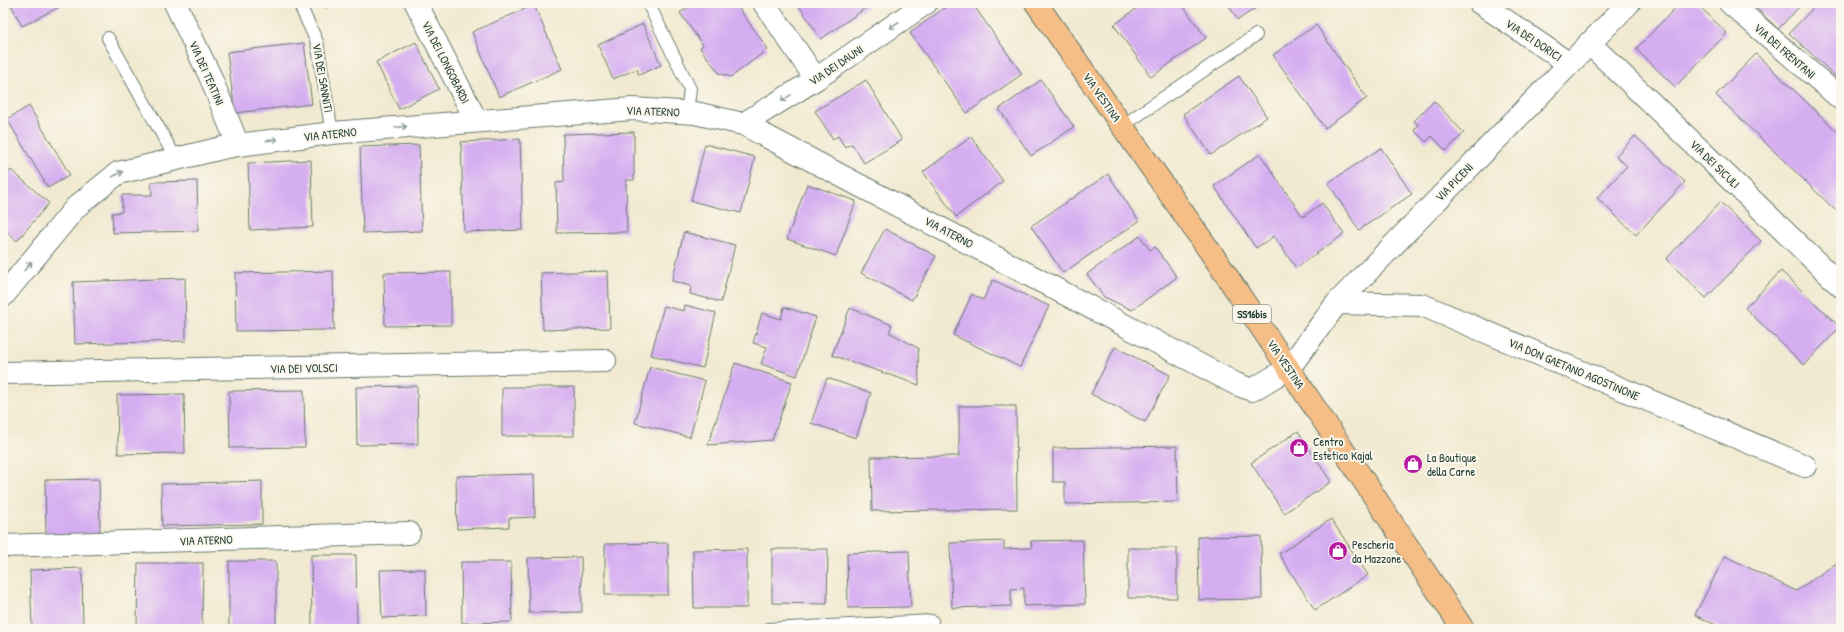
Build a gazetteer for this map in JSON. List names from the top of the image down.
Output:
{
  "streets": {
    "main road": ["VIA VESTINA", "SS16bis"],
    "street": [
      "VIA DEI DORICI",
      "VIA DEI FRENTANI",
      "VIA DEI LONGOBARDI",
      "VIA DEI DAUNI",
      "VIA DEI TEATINI",
      "VIA ATERNO",
      "VIA DEI SICULI",
      "VIA PICENI",
      "VIA DEI VOLSCI",
      "VIA DON GAETANO AGOSTINONE"
    ],
    "lane": ["VIA DEI SANNITI"]
  },
  "crossings": [
    ["VIA DEI DORICI", "VIA PICENI"],
    ["VIA DEI LONGOBARDI", "VIA ATERNO"],
    ["VIA DEI DAUNI", "VIA ATERNO"],
    ["VIA DEI TEATINI", "VIA ATERNO"],
    ["VIA DEI SANNITI", "VIA ATERNO"],
    ["VIA VESTINA", "VIA ATERNO"],
    ["VIA VESTINA", "VIA PICENI"],
    ["VIA ATERNO", "VIA PICENI"],
    ["VIA DEI SICULI", "VIA PICENI"],
    ["VIA PICENI", "VIA DON GAETANO AGOSTINONE"]
  ],
  "one_way": ["VIA DEI DAUNI"],
  "places": {
    "shop": ["Centro Estetico Kajal", "La Boutique della Carne", "Pescheria da Mazzone"]
  }
}
